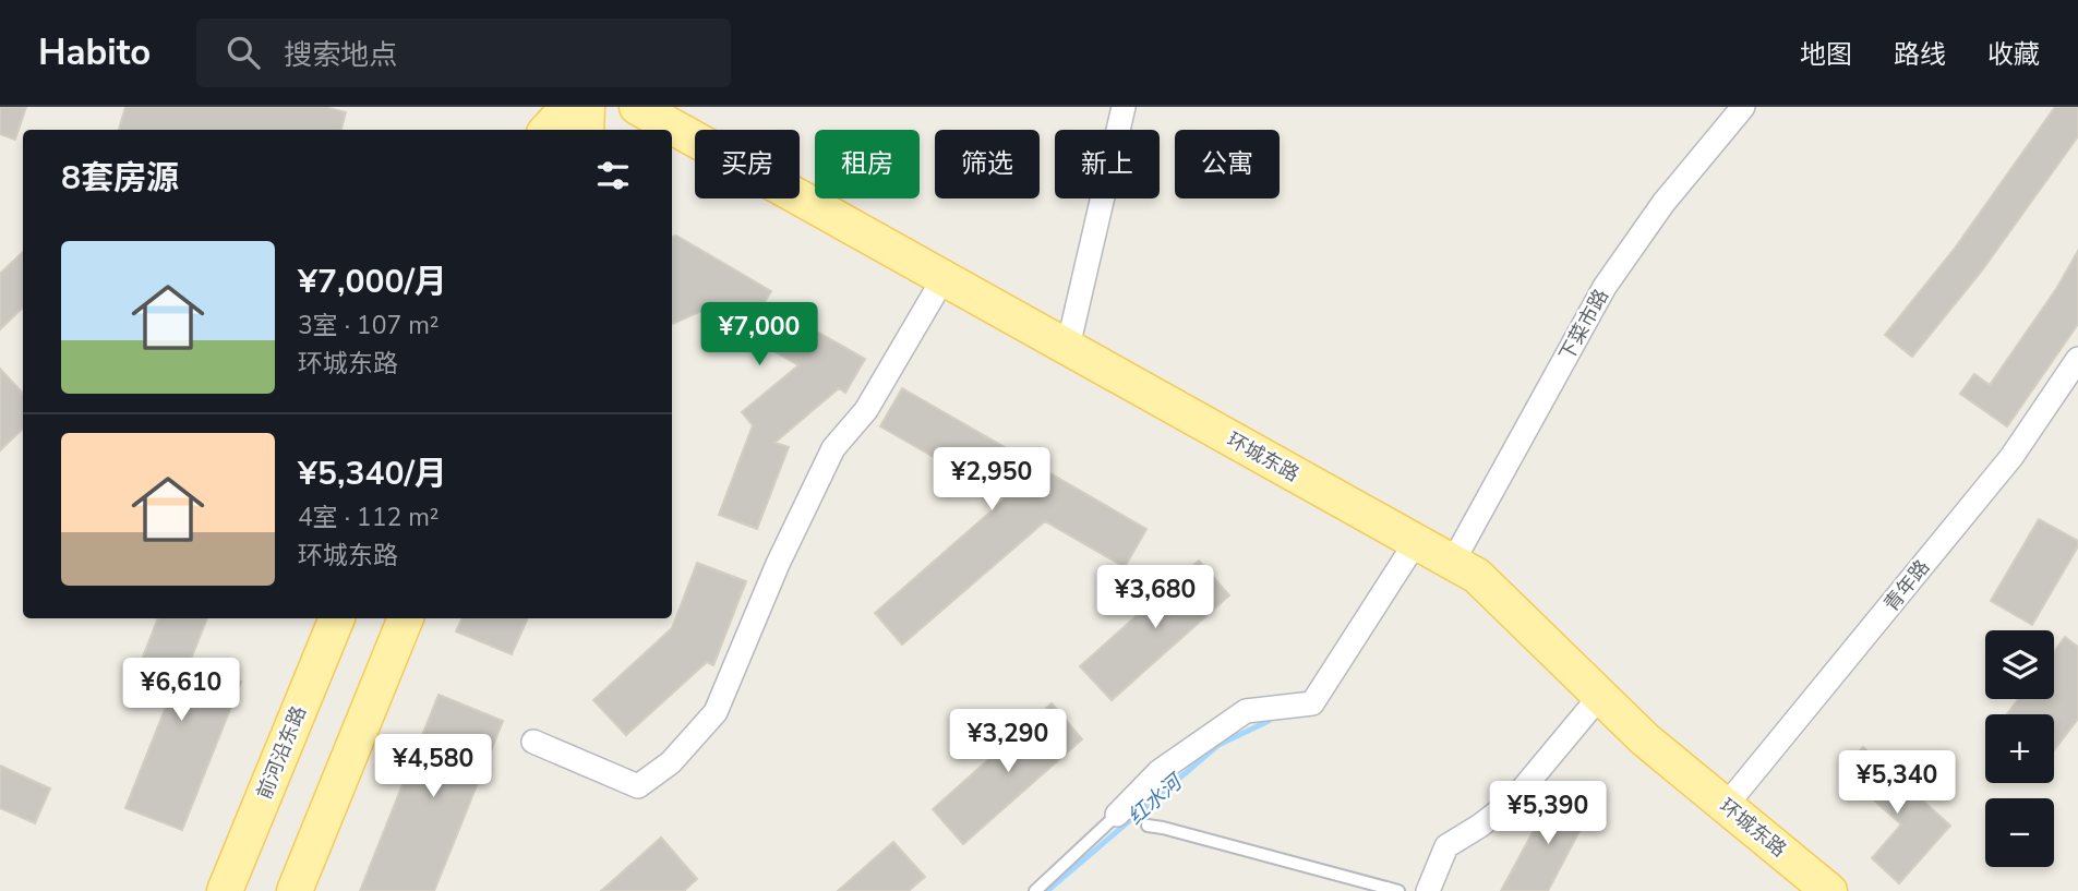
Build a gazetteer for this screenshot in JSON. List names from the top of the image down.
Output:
{
  "streets": {
    "main road": ["环城东路", "前河沿东路"],
    "street": ["下菜市路", "青年路"]
  },
  "crossings": [
    ["下菜市路", "环城东路"],
    ["环城东路", "青年路"]
  ],
  "water": ["红水河"],
  "page": {
    "header": "Habito",
    "search": "搜索地点",
    "nav": ["地图", "路线", "收藏"],
    "chip": [
      "买房",
      "租房",
      "筛选",
      "新上",
      "公寓"
    ],
    "heading": "8套房源",
    "list": [
      {
        "name": "¥7,000/月",
        "note": "3室 · 107 m² · 环城东路"
      },
      {
        "name": "¥5,340/月",
        "note": "4室 · 112 m² · 环城东路"
      }
    ],
    "price": [
      "¥7,000",
      "¥2,950",
      "¥3,680",
      "¥6,610",
      "¥3,290",
      "¥4,580",
      "¥5,340",
      "¥5,390"
    ],
    "map_buttons": ["+", "−"]
  }
}
